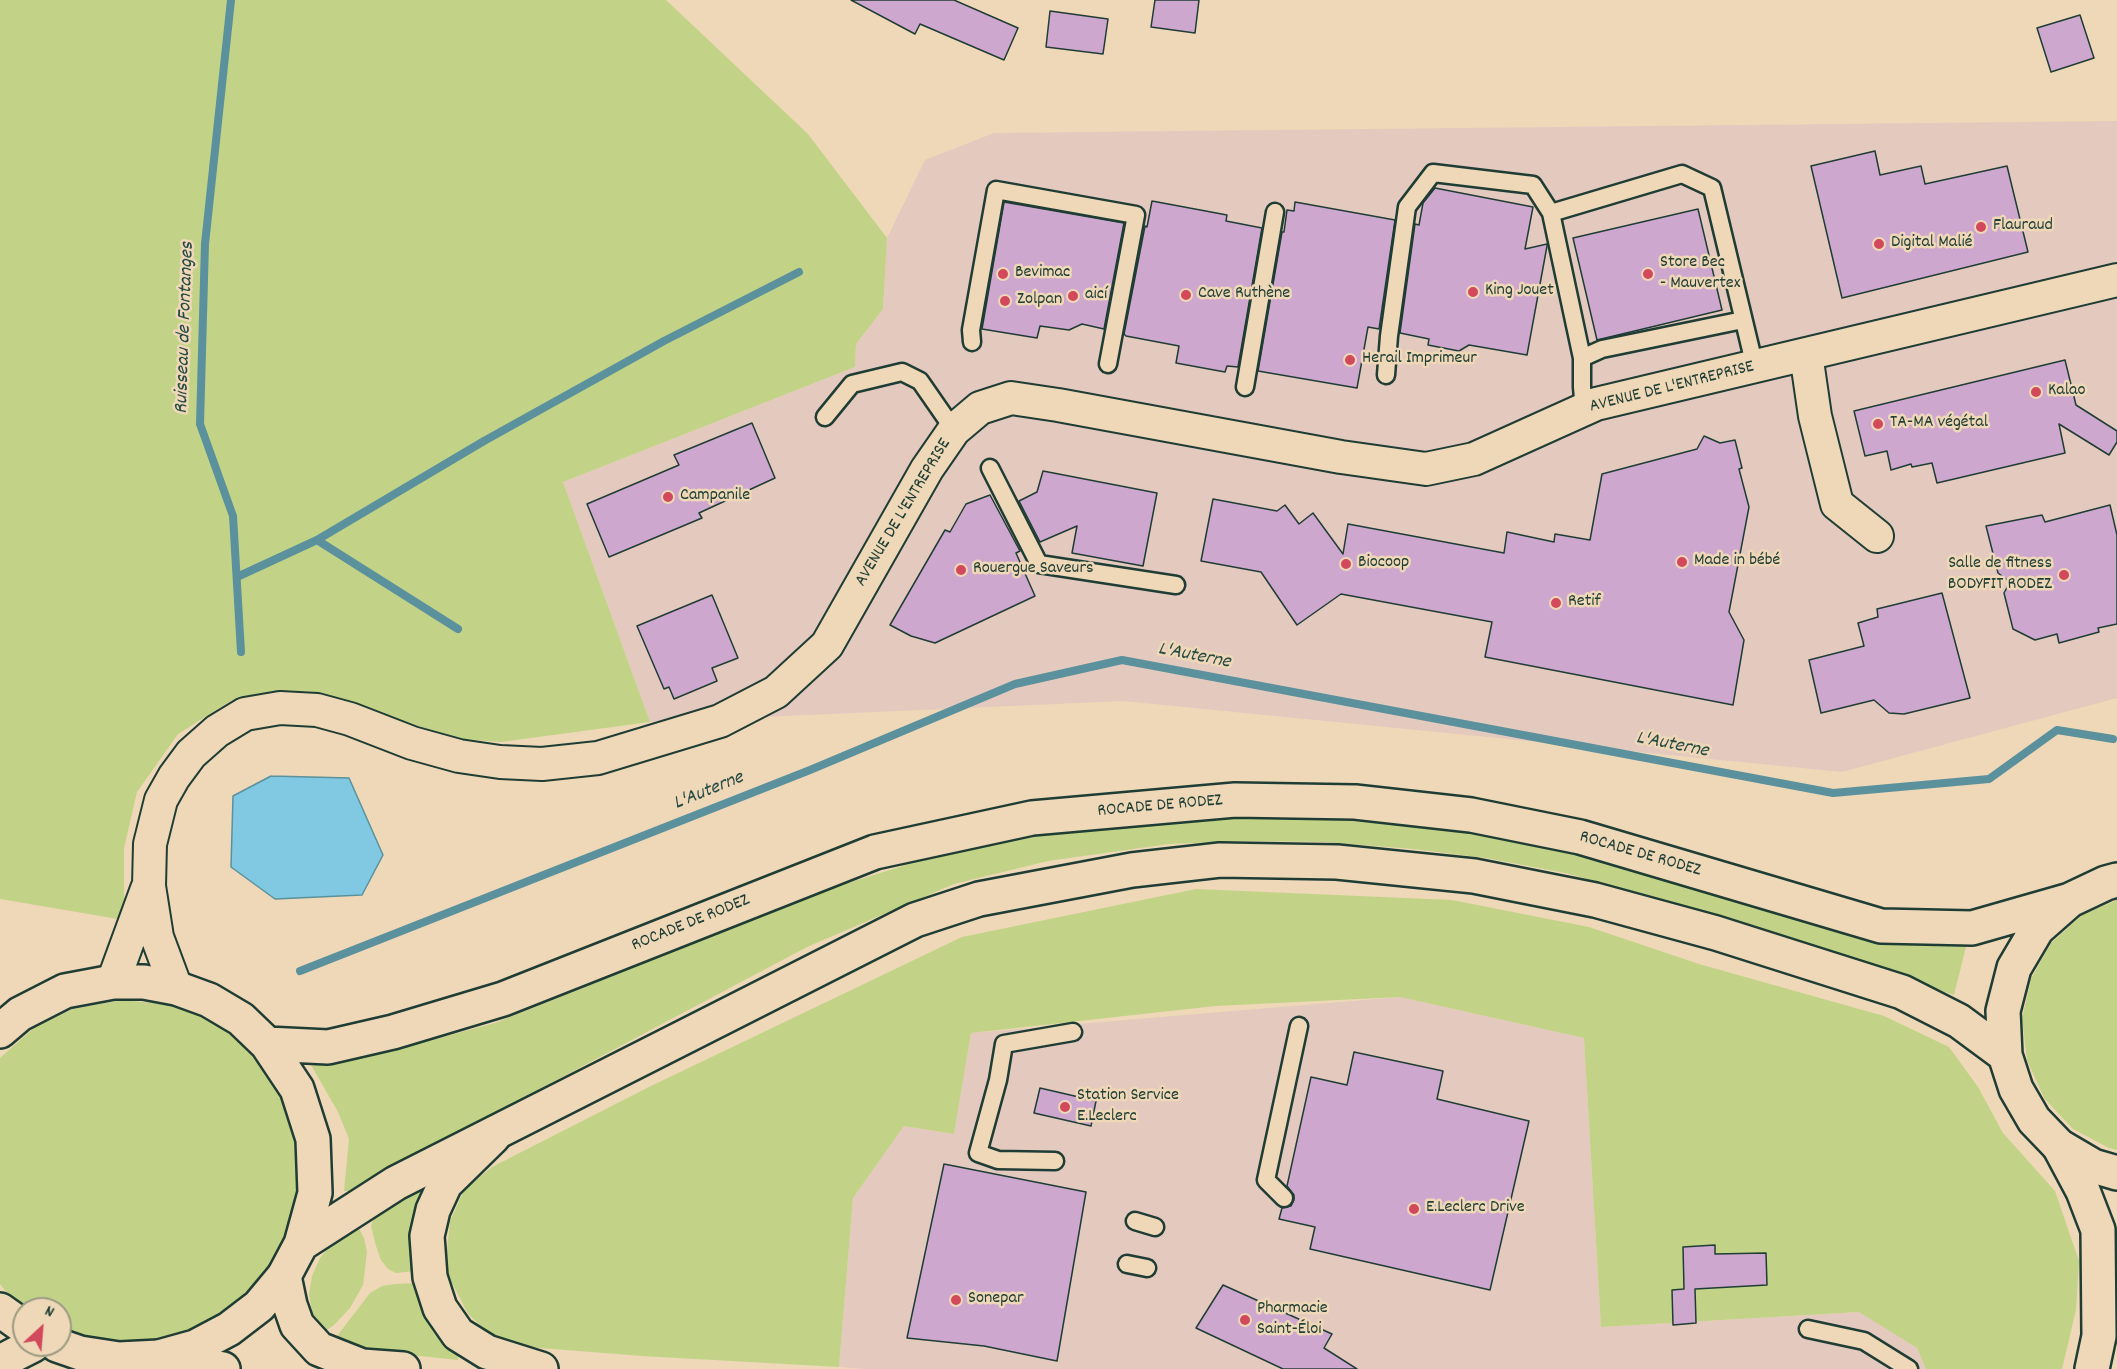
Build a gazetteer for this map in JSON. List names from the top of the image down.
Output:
{
  "streets": {
    "main road": ["ROCADE DE RODEZ"],
    "street": ["AVENUE DE L'ENTREPRISE"]
  },
  "water": ["Ruisseau de Fontanges", "L'Auterne"],
  "places": [
    "Flauraud",
    "Digital Malié",
    "Bevimac",
    "Store Bec - Mauvertex",
    "King Jouet",
    "Cave Ruthène",
    "aicí",
    "Zolpan",
    "Herail Imprimeur",
    "Kalao",
    "TA-MA végétal",
    "Campanile",
    "Made in bébé",
    "Biocoop",
    "Rouergue Saveurs",
    "Salle de fitness BODYFIT RODEZ",
    "Retif",
    "Station Service E.Leclerc",
    "E.Leclerc Drive",
    "Sonepar",
    "Pharmacie Saint-Éloi"
  ],
  "north": "top right"
}
